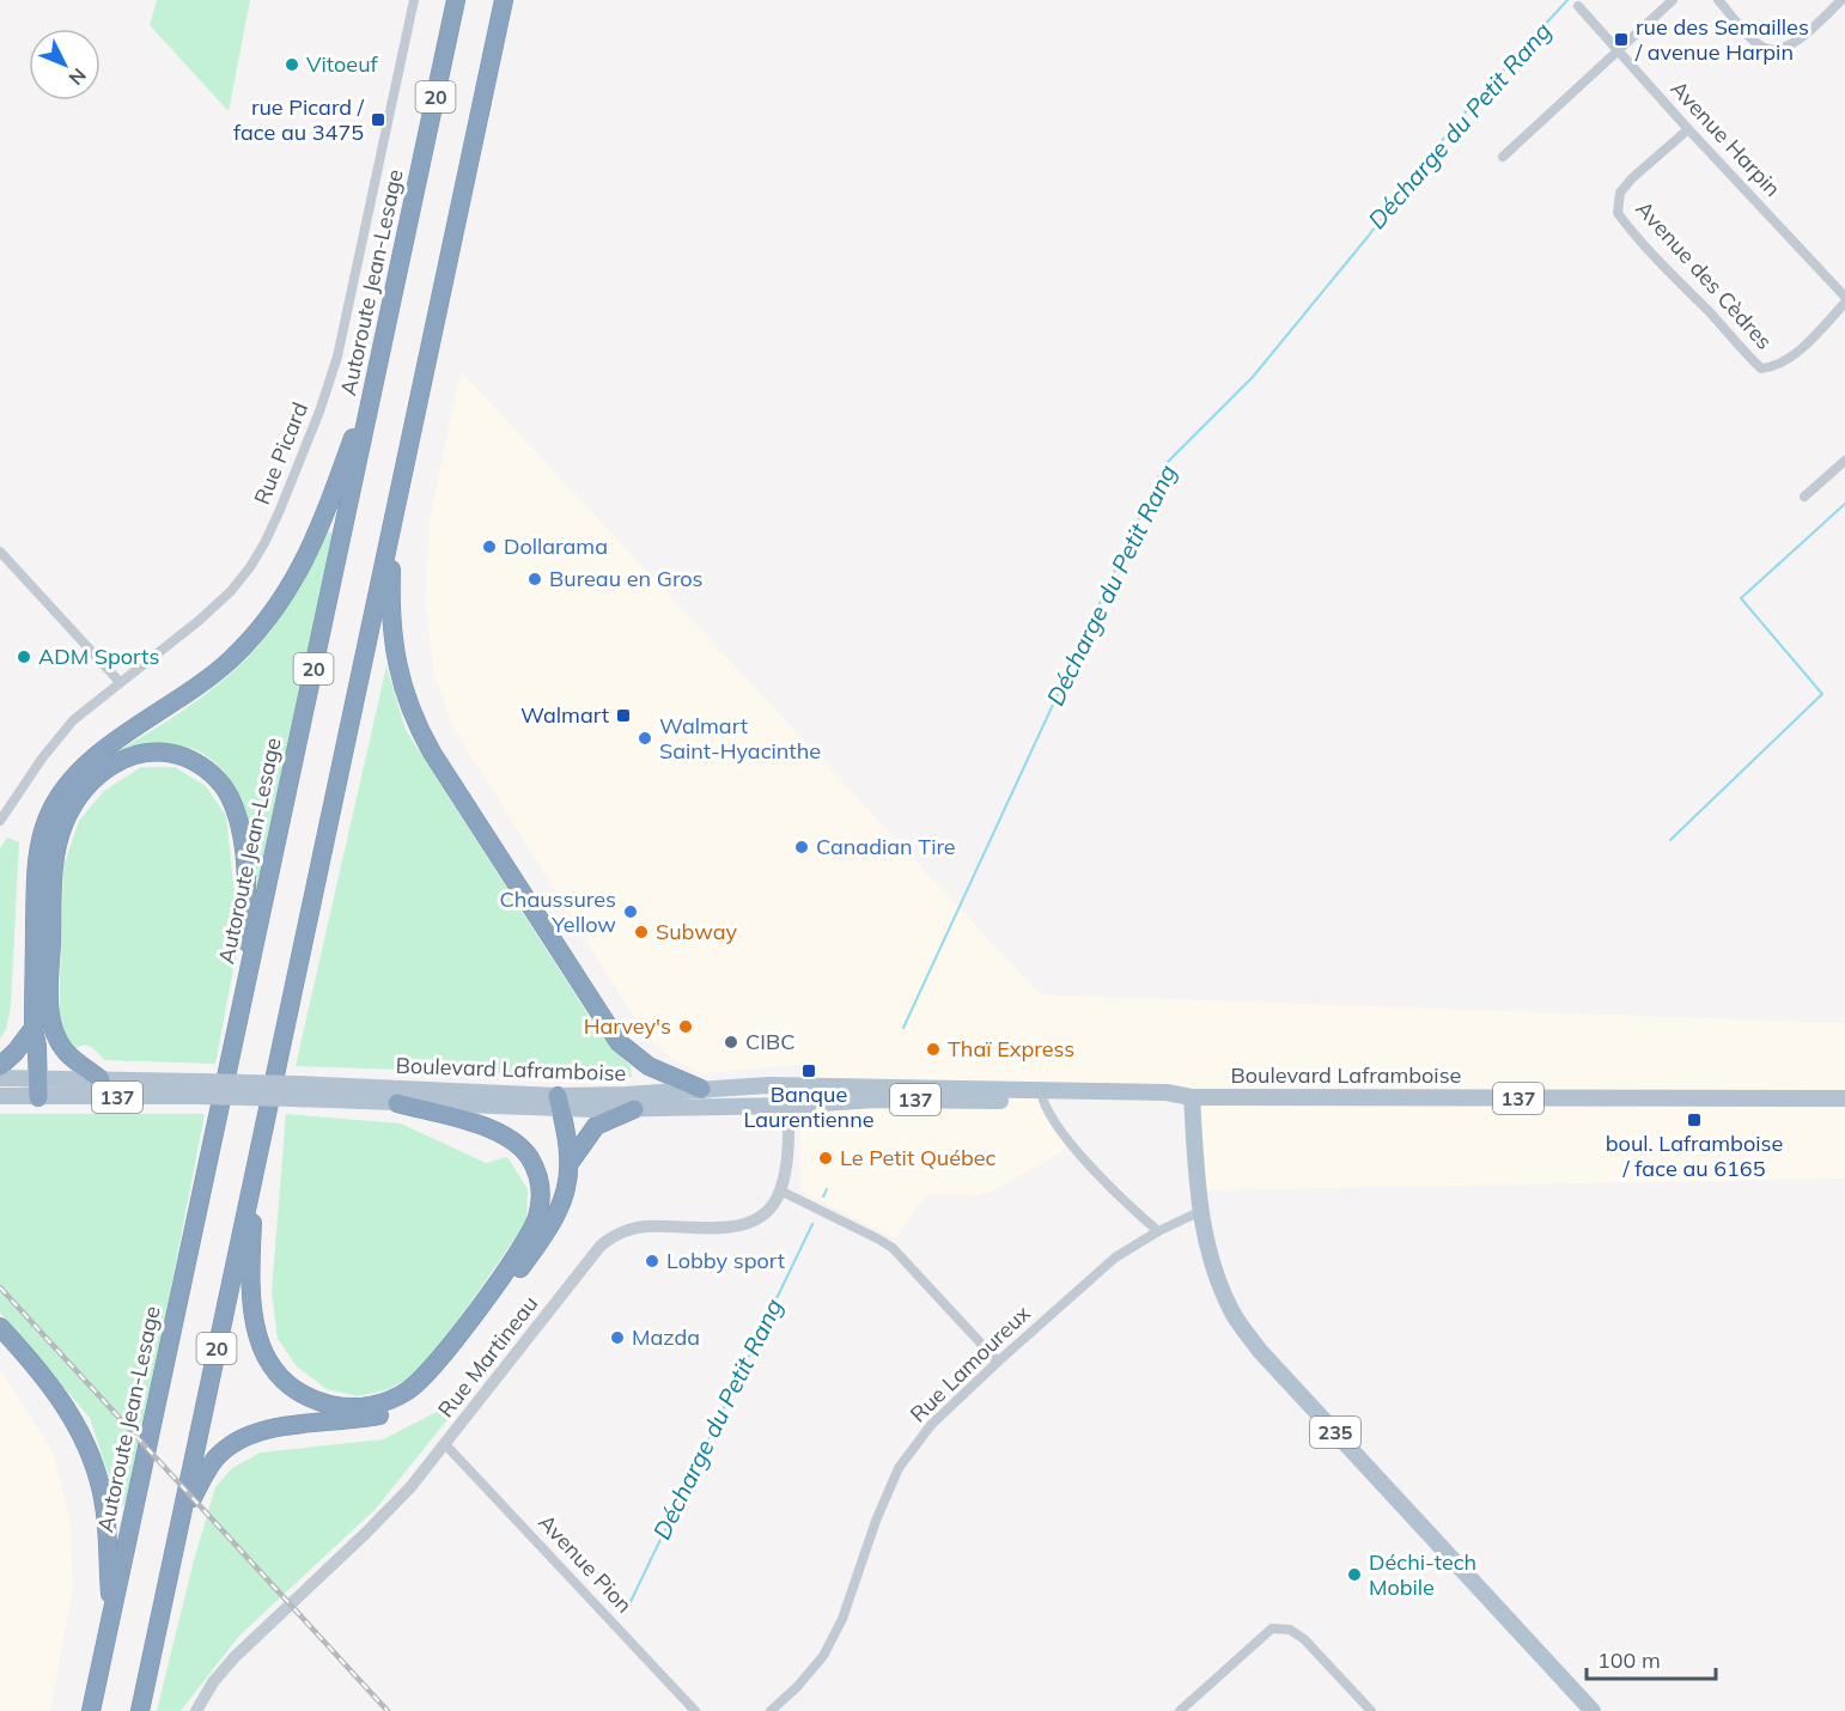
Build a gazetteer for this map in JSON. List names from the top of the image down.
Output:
{
  "streets": {
    "highway": ["20", "Autoroute Jean-Lesage"],
    "main road": ["Boulevard Laframboise", "137", "235"],
    "street": [
      "Avenue Harpin",
      "Avenue des Cèdres",
      "Rue Picard",
      "Rue Martineau",
      "Rue Lamoureux",
      "Avenue Pion"
    ]
  },
  "crossings": [
    ["Avenue Harpin", "Avenue des Cèdres"],
    ["Boulevard Laframboise", "235"],
    ["Rue Martineau", "Avenue Pion"],
    ["Rue Lamoureux", "235"]
  ],
  "water": ["Décharge du Petit Rang"],
  "places": {
    "transit": [
      "rue des Semailles / avenue Harpin",
      "rue Picard / face au 3475",
      "Walmart",
      "Banque Laurentienne",
      "boul. Laframboise / face au 6165"
    ],
    "other": [
      "Vitoeuf",
      "Dollarama",
      "Bureau en Gros",
      "ADM Sports",
      "Walmart Saint-Hyacinthe",
      "Canadian Tire",
      "Chaussures Yellow",
      "Subway",
      "Harvey's",
      "CIBC",
      "Thaï Express",
      "Le Petit Québec",
      "Lobby sport",
      "Mazda",
      "Déchi-tech Mobile"
    ]
  },
  "scale_bar": "100 m",
  "north": "bottom right"
}
